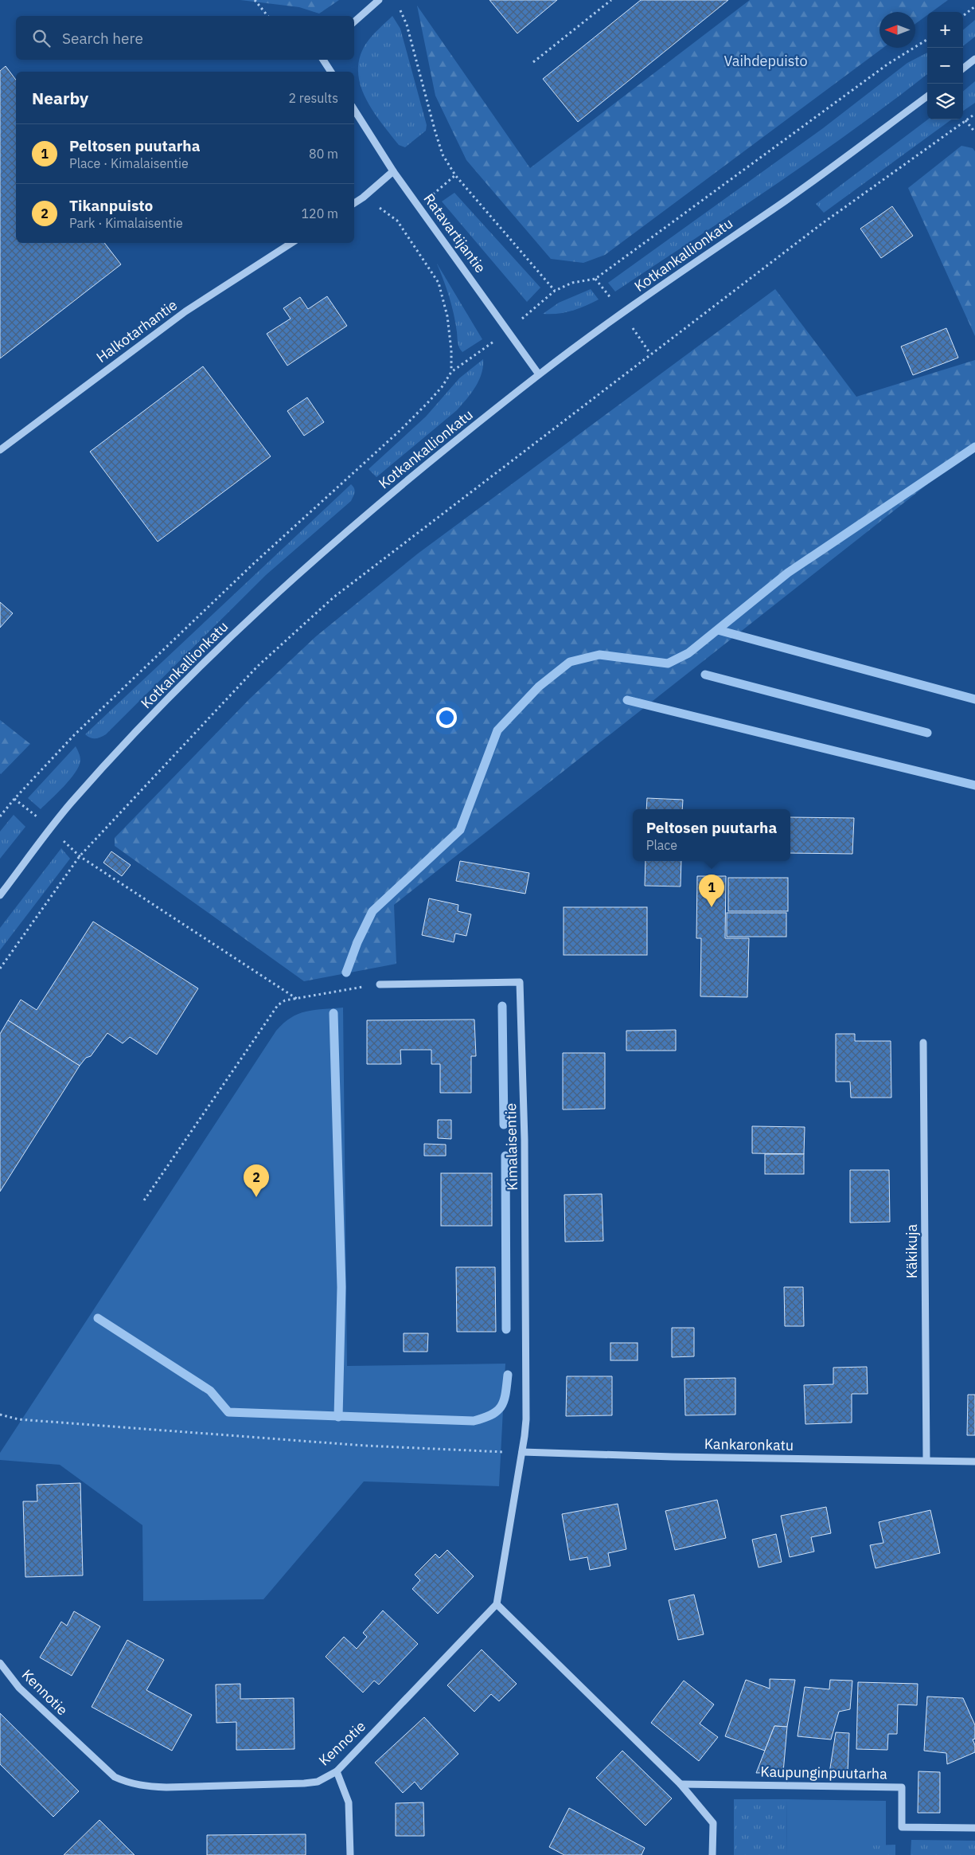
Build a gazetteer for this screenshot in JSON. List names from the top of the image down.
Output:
{
  "streets": {
    "street": [
      "Ratavartijantie",
      "Kotkankallionkatu",
      "Halkotarhantie",
      "Kimalaisentie",
      "Käkikuja",
      "Kankaronkatu",
      "Kennotie",
      "Kaupunginpuutarha"
    ]
  },
  "crossings": [
    ["Ratavartijantie", "Kotkankallionkatu"],
    ["Kimalaisentie", "Kankaronkatu"],
    ["Käkikuja", "Kankaronkatu"]
  ],
  "parks": ["Vaihdepuisto"],
  "north": "left",
  "page": {
    "map_buttons": ["+", "−"],
    "search": "Search here",
    "heading": ["Nearby", "2 results"],
    "list": [
      {
        "mark": "1",
        "name": "Peltosen puutarha",
        "note": "Place · Kimalaisentie",
        "value": "80 m"
      },
      {
        "mark": "2",
        "name": "Tikanpuisto",
        "note": "Park · Kimalaisentie",
        "value": "120 m"
      }
    ],
    "popup": ["Peltosen puutarha", "Place"],
    "pins": ["1", "2"]
  }
}
